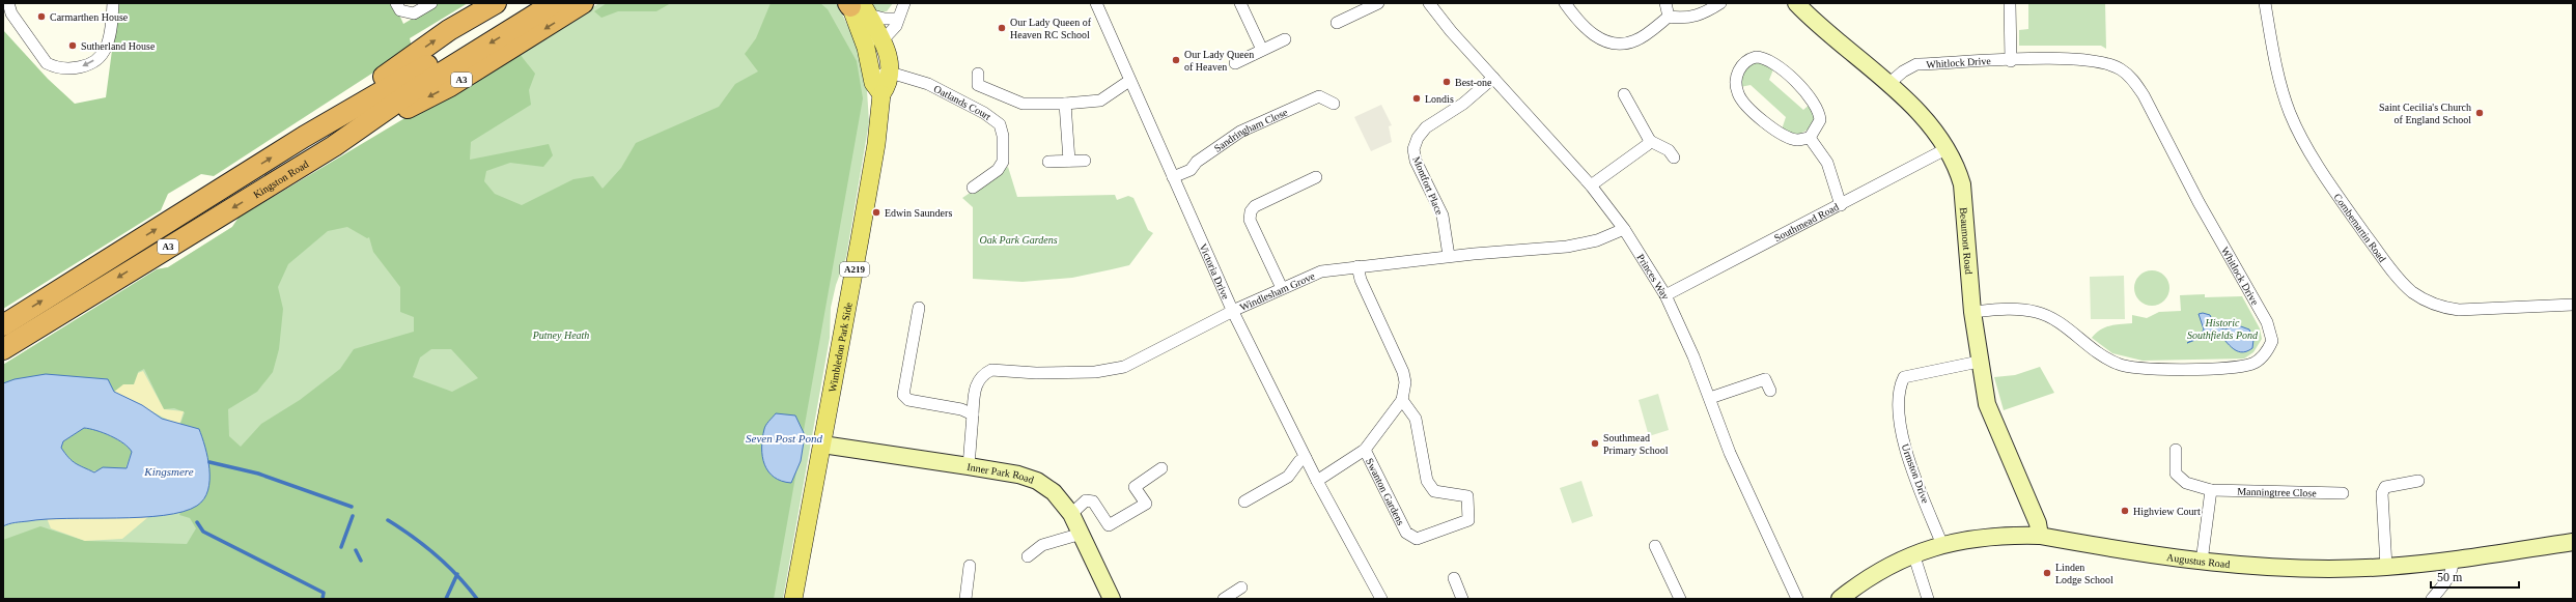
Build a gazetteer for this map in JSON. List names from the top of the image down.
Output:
{
  "streets": {
    "highway": ["A3", "Kingston Road"],
    "main road": ["A219", "Wimbledon Park Side"],
    "street": [
      "Whitlock Drive",
      "Oatlands Court",
      "Sandringham Close",
      "Montfort Place",
      "Southmead Road",
      "Combemartin Road",
      "Beaumont Road",
      "Victoria Drive",
      "Princes Way",
      "Windlesham Grove",
      "Inner Park Road",
      "Urmston Drive",
      "Swanton Gardens",
      "Manningtree Close",
      "Augustus Road"
    ]
  },
  "crossings": [
    ["Whitlock Drive", "Beaumont Road"],
    ["A3", "Kingston Road"],
    ["Oatlands Court", "A219"],
    ["Sandringham Close", "Victoria Drive"],
    ["Montfort Place", "Princes Way"],
    ["Montfort Place", "Windlesham Grove"],
    ["Southmead Road", "Beaumont Road"],
    ["Southmead Road", "Princes Way"],
    ["Beaumont Road", "Urmston Drive"],
    ["Beaumont Road", "Augustus Road"],
    ["A219", "Wimbledon Park Side"],
    ["Victoria Drive", "Windlesham Grove"],
    ["Victoria Drive", "Swanton Gardens"],
    ["Princes Way", "Windlesham Grove"],
    ["Windlesham Grove", "Inner Park Road"],
    ["Wimbledon Park Side", "Inner Park Road"],
    ["Urmston Drive", "Augustus Road"]
  ],
  "water": ["Seven Post Pond", "Kingsmere"],
  "parks": ["Oak Park Gardens", "Historic Southfields Pond", "Putney Heath"],
  "places": [
    "Carmarthen House",
    "Our Lady Queen of Heaven RC School",
    "Sutherland House",
    "Our Lady Queen of Heaven",
    "Best-one",
    "Londis",
    "Saint Cecilia's Church of England School",
    "Edwin Saunders",
    "Southmead Primary School",
    "Highview Court",
    "Linden Lodge School"
  ],
  "scale_bar": "50 m"
}
